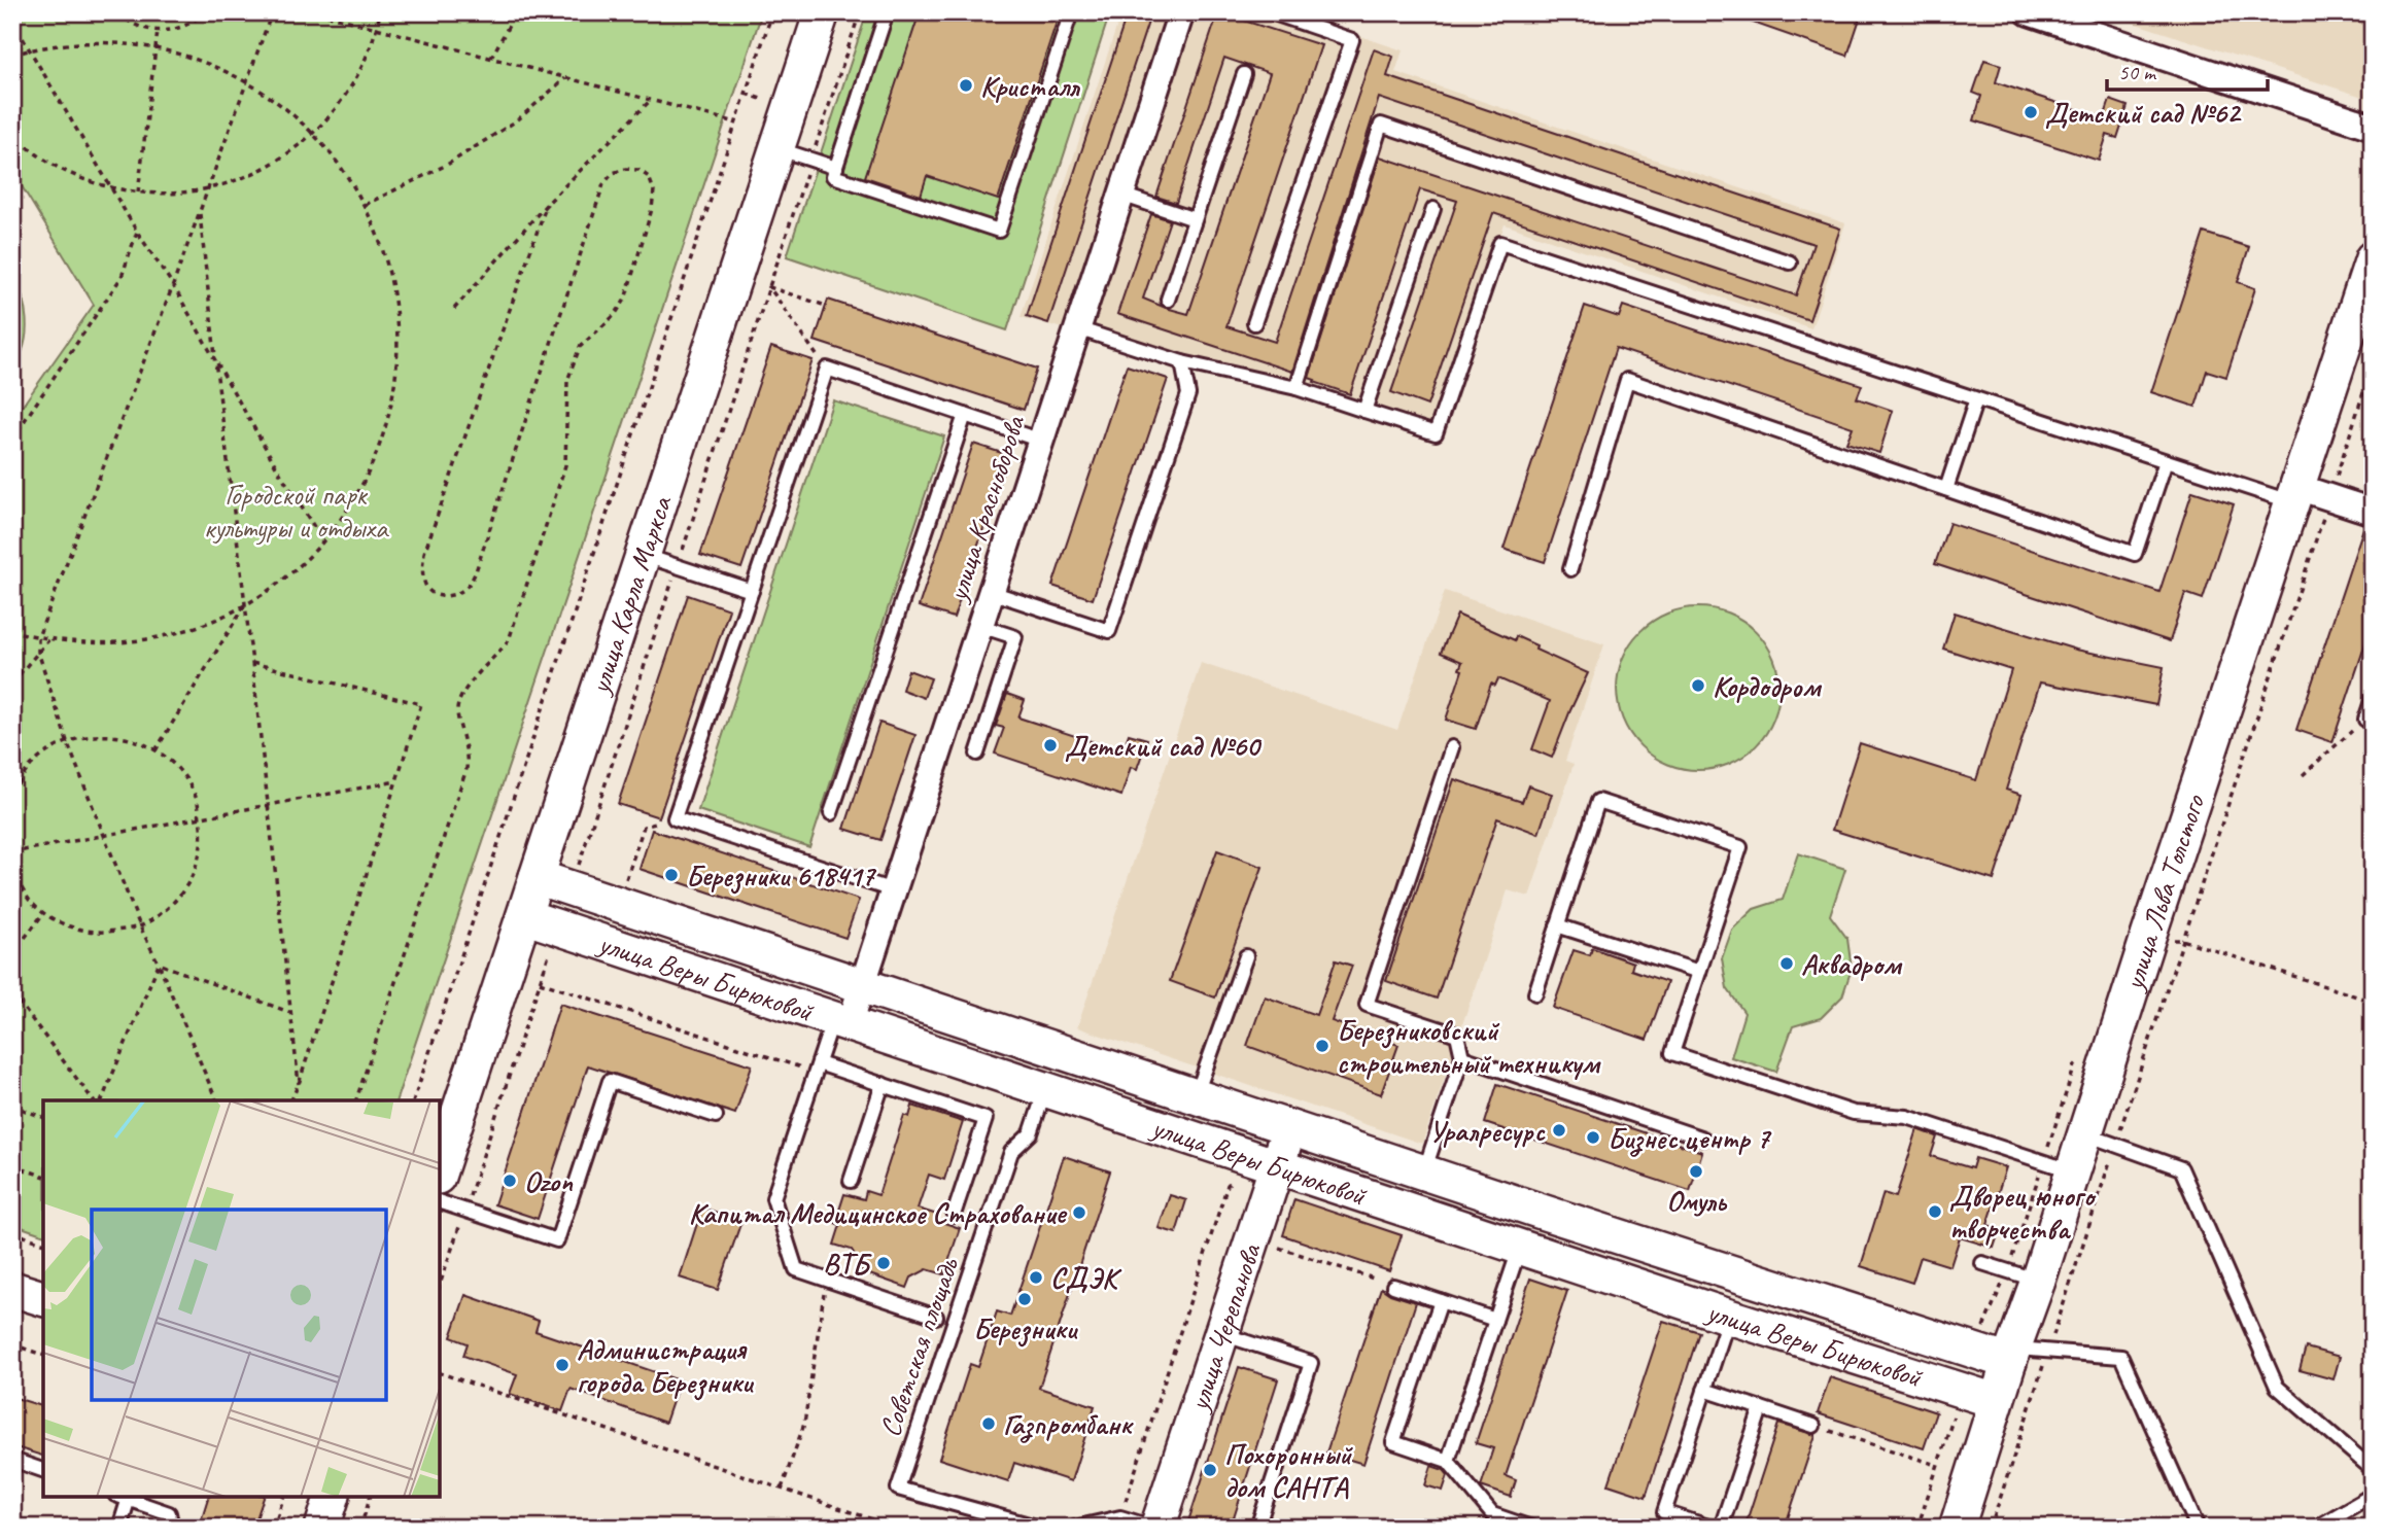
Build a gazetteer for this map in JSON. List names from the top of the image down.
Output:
{
  "streets": {
    "street": [
      "улица Красноборова",
      "улица Карла Маркса",
      "улица Льва Толстого",
      "улица Веры Бирюковой",
      "улица Черепанова"
    ],
    "lane": ["Советская площадь"]
  },
  "crossings": [
    ["улица Красноборова", "улица Веры Бирюковой"],
    ["улица Красноборова", "Советская площадь"],
    ["улица Карла Маркса", "улица Веры Бирюковой"],
    ["улица Льва Толстого", "улица Веры Бирюковой"],
    ["улица Веры Бирюковой", "улица Черепанова"],
    ["улица Веры Бирюковой", "Советская площадь"]
  ],
  "parks": ["Городской парк культуры и отдыха"],
  "places": [
    "Кристалл",
    "Детский сад №62",
    "Кордодром",
    "Детский сад №60",
    "Березники 618417",
    "Аквадром",
    "Березниковский строительный техникум",
    "Уралресурс",
    "Бизнес центр 7",
    "Омуль",
    "Ozon",
    "Дворец юного творчества",
    "Капитал Медицинское Страхование",
    "ВТБ",
    "СДЭК",
    "Березники",
    "Администрация города Березники",
    "Газпромбанк",
    "Похоронный дом САНТА"
  ],
  "scale_bar": "50 m"
}
